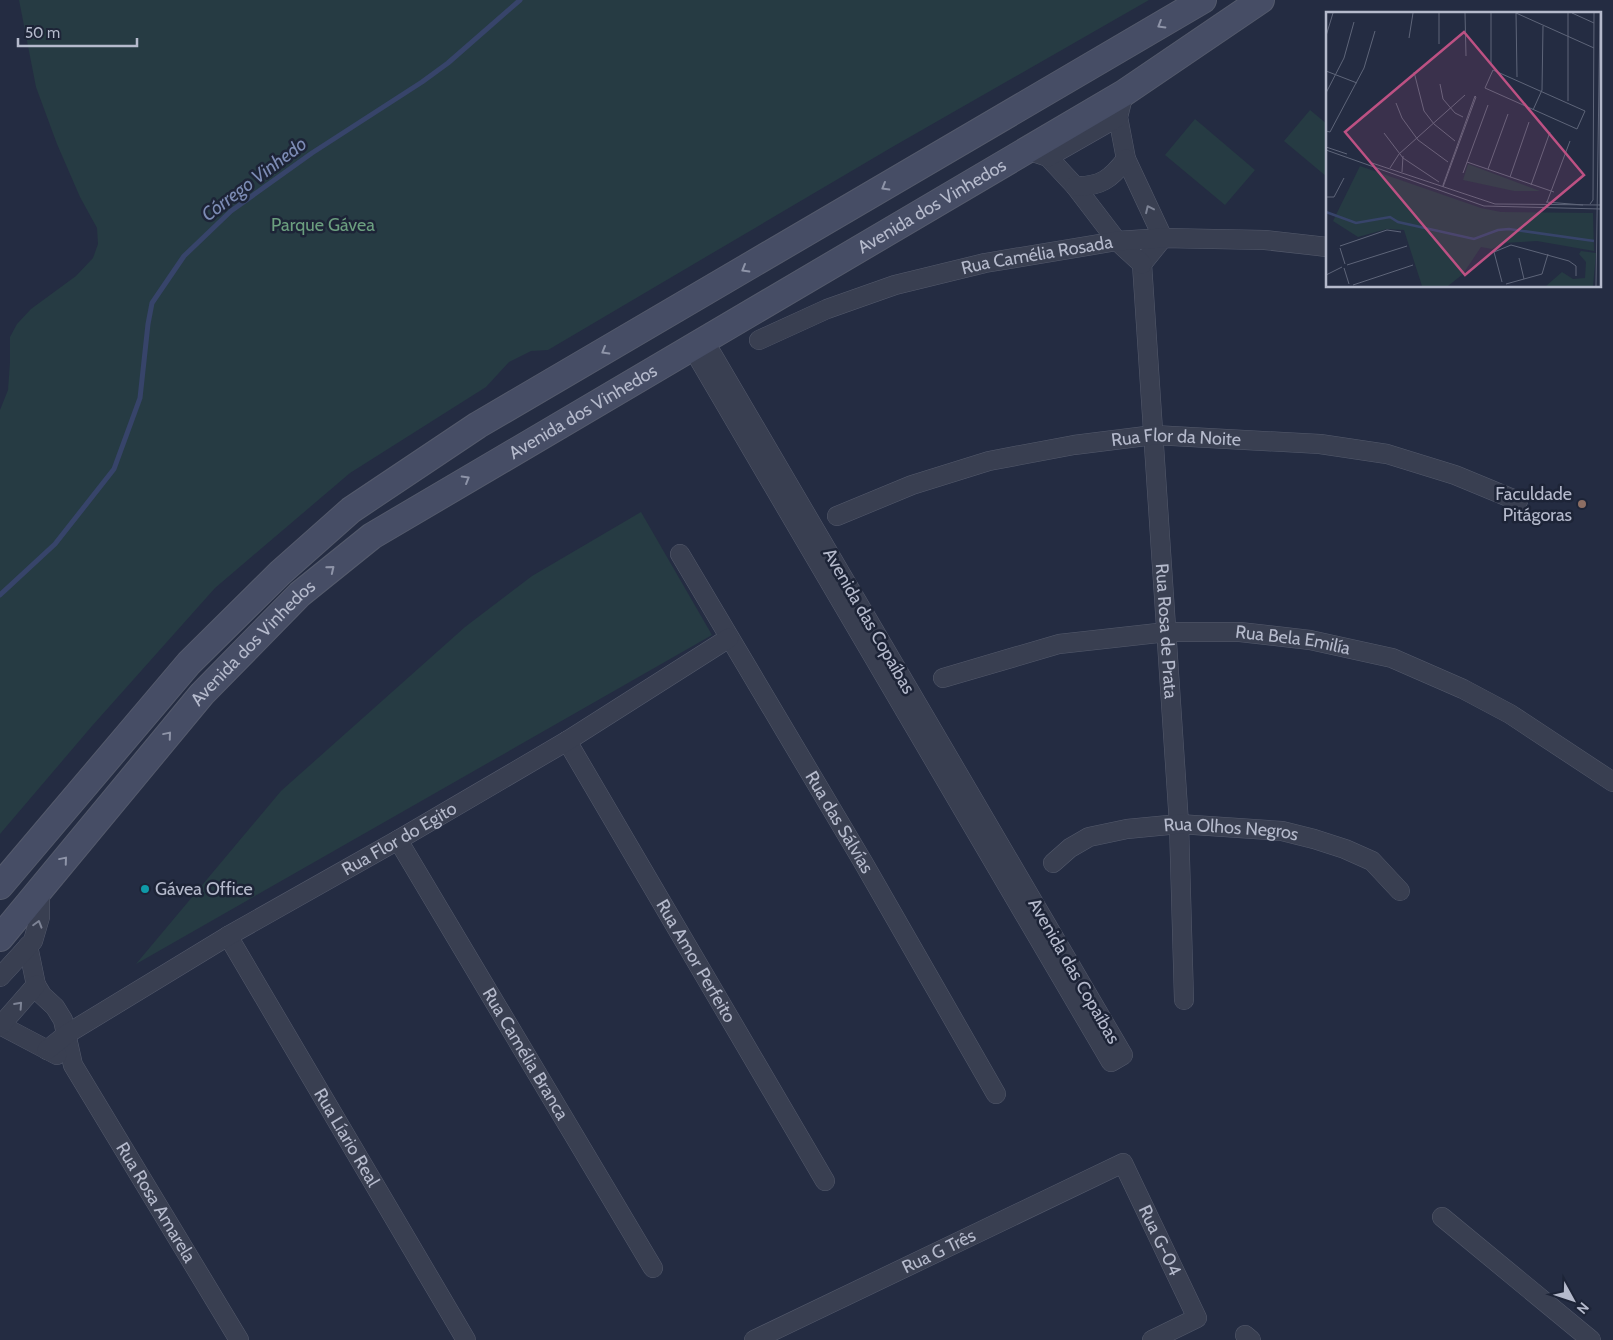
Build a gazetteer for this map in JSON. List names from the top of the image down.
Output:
{
  "streets": {
    "main road": ["Avenida dos Vinhedos"],
    "street": [
      "Rua Camélia Rosada",
      "Rua Flor da Noite",
      "Avenida das Copaíbas",
      "Rua Rosa de Prata",
      "Rua Bela Emilía",
      "Rua das Sálvías",
      "Rua Olhos Negros",
      "Rua Flor do Egito",
      "Rua Amor Perfeito",
      "Rua Camélia Branca",
      "Rua Líario Real",
      "Rua Rosa Amarela",
      "Rua G-04",
      "Rua G Três"
    ]
  },
  "crossings": [
    ["Avenida dos Vinhedos", "Avenida das Copaíbas"],
    ["Rua Flor da Noite", "Rua Rosa de Prata"],
    ["Rua Rosa de Prata", "Rua Bela Emilía"],
    ["Rua Rosa de Prata", "Rua Olhos Negros"],
    ["Rua das Sálvías", "Rua Flor do Egito"],
    ["Rua Flor do Egito", "Rua Amor Perfeito"],
    ["Rua Flor do Egito", "Rua Camélia Branca"],
    ["Rua Flor do Egito", "Rua Líario Real"],
    ["Rua Flor do Egito", "Rua Rosa Amarela"],
    ["Rua G-04", "Rua G Três"]
  ],
  "water": ["Córrego Vinhedo"],
  "parks": ["Parque Gávea"],
  "places": ["Faculdade Pitágoras", "Gávea Office"],
  "scale_bar": "50 m",
  "north": "bottom right"
}
